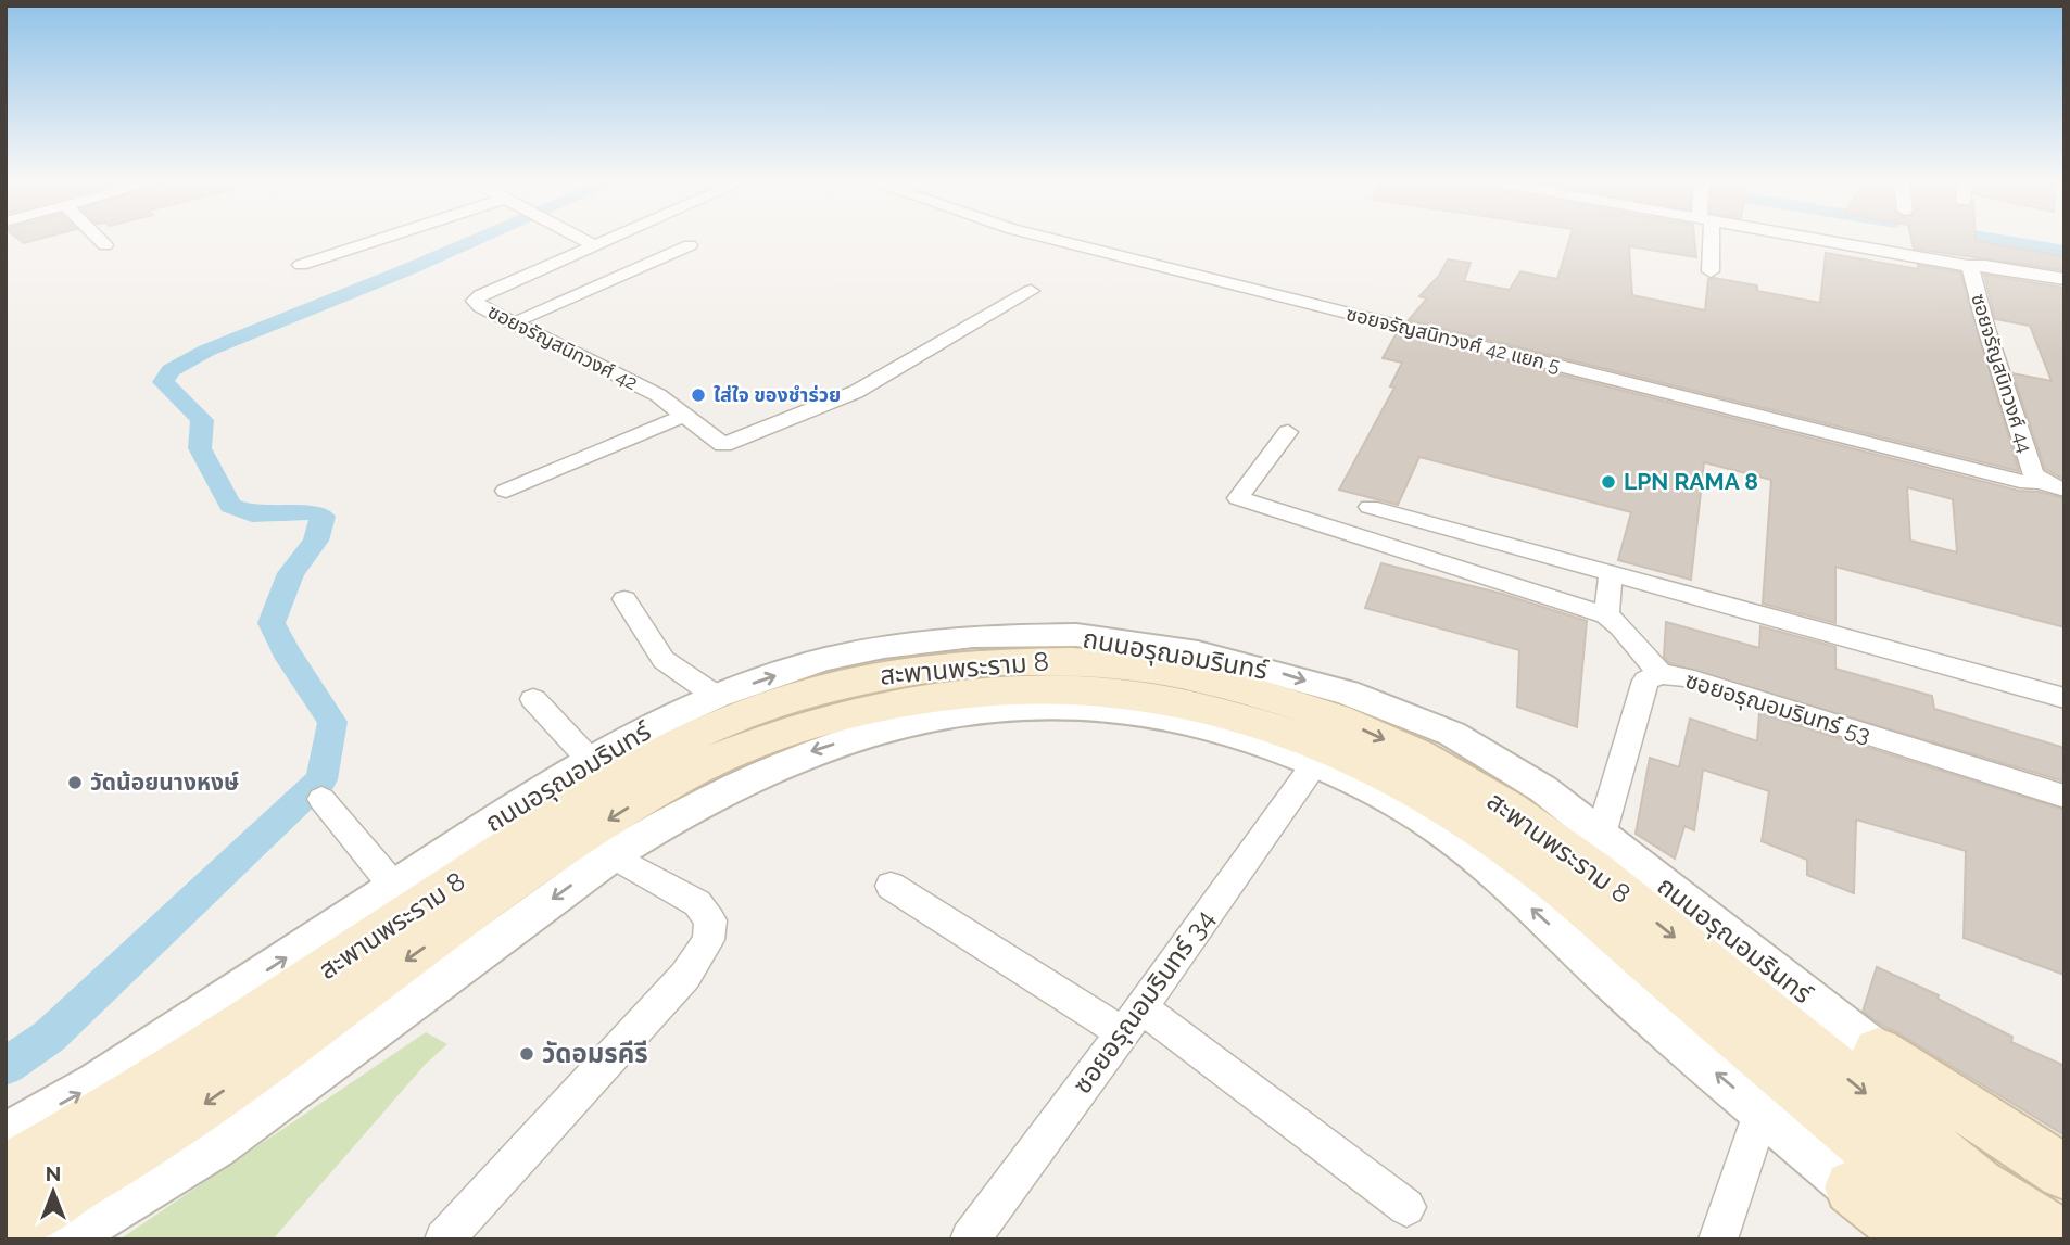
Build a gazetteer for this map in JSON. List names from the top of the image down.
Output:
{
  "streets": {
    "main road": ["สะพานพระราม 8"],
    "street": [
      "ซอยจรัญสนิทวงศ์ 42 แยก 5",
      "ซอยจรัญสนิทวงศ์ 42",
      "ซอยจรัญสนิทวงศ์ 44",
      "ถนนอรุณอมรินทร์",
      "ซอยอรุณอมรินทร์ 53",
      "ซอยอรุณอมรินทร์ 34"
    ]
  },
  "crossings": [
    ["ซอยจรัญสนิทวงศ์ 42 แยก 5", "ซอยจรัญสนิทวงศ์ 44"],
    ["ถนนอรุณอมรินทร์", "ซอยอรุณอมรินทร์ 53"]
  ],
  "places": [
    "ใส่ใจ ของชำร่วย",
    "LPN RAMA 8",
    "วัดน้อยนางหงษ์",
    "วัดอมรคีรี"
  ],
  "north": "top"
}
